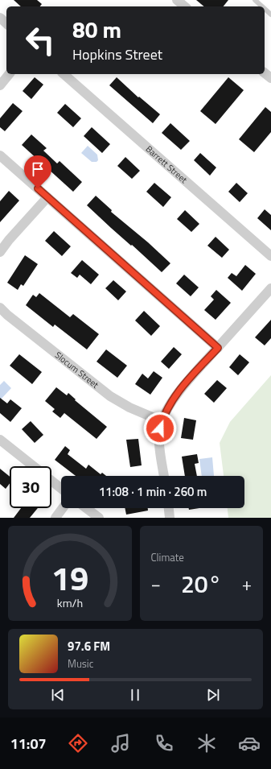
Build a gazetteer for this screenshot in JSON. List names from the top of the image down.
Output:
{
  "streets": {
    "street": ["Barrett Street", "Slocum Street"]
  },
  "page": {
    "turn": ["80 m", "Hopkins Street"],
    "limit": "30",
    "trip": "11:08 · 1 min · 260 m",
    "tile": "Climate",
    "heat": ["−", "20°", "+"],
    "song": ["97.6 FM", "Music"],
    "tabs": "11:07",
    "gauge": ["19", "km/h"]
  }
}
